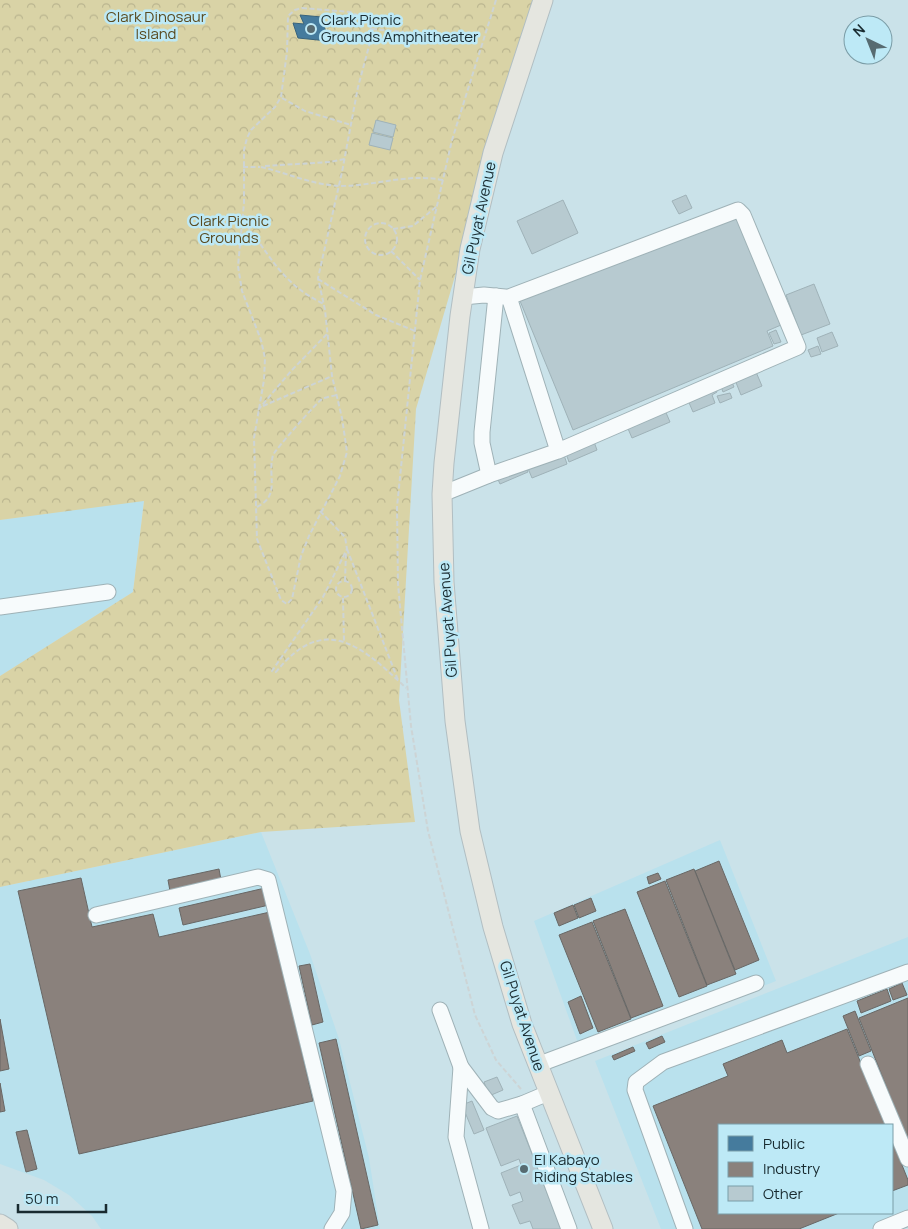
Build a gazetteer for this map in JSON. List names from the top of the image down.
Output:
{
  "streets": {
    "main road": ["Gil Puyat Avenue"]
  },
  "parks": ["Clark Dinosaur Island", "Clark Picnic Grounds"],
  "places": ["Clark Picnic Grounds Amphitheater", "El Kabayo Riding Stables"],
  "legend": ["Public", "Industry", "Other"],
  "scale_bar": "50 m",
  "north": "top left"
}
